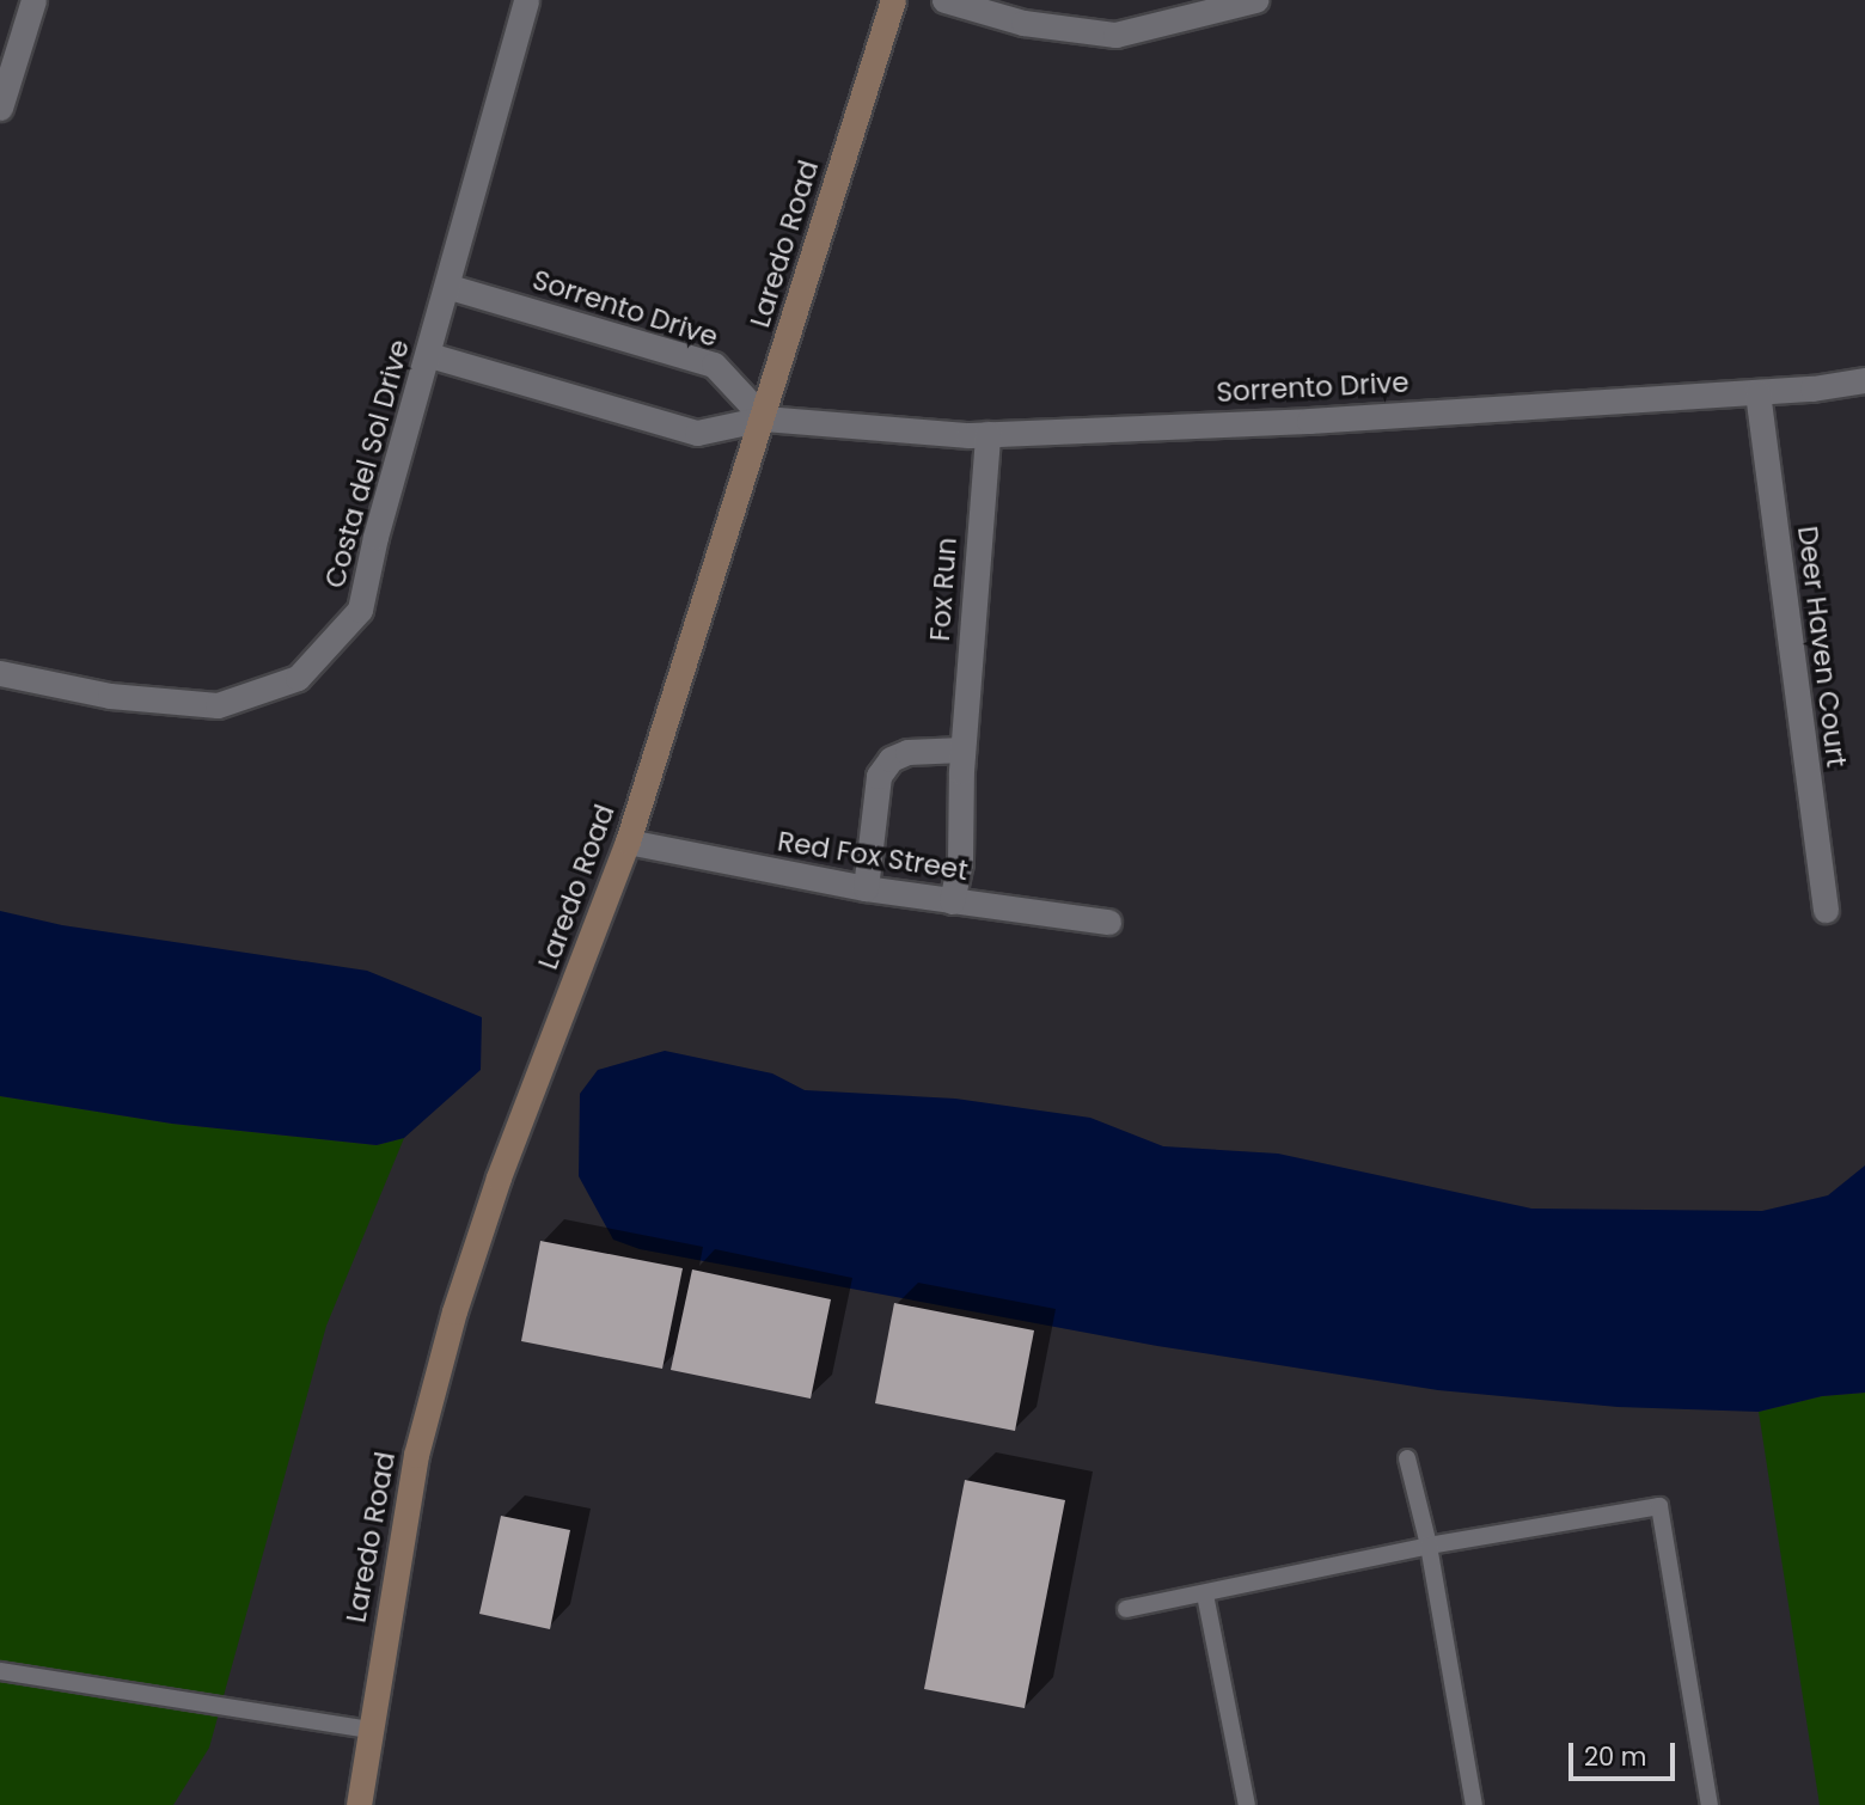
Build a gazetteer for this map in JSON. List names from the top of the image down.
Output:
{
  "streets": {
    "street": [
      "Laredo Road",
      "Sorrento Drive",
      "Costa del Sol Drive",
      "Fox Run",
      "Deer Haven Court",
      "Red Fox Street"
    ]
  },
  "crossings": [
    ["Laredo Road", "Sorrento Drive"],
    ["Laredo Road", "Red Fox Street"],
    ["Sorrento Drive", "Costa del Sol Drive"],
    ["Sorrento Drive", "Fox Run"],
    ["Sorrento Drive", "Deer Haven Court"],
    ["Fox Run", "Red Fox Street"]
  ],
  "scale_bar": "20 m"
}
